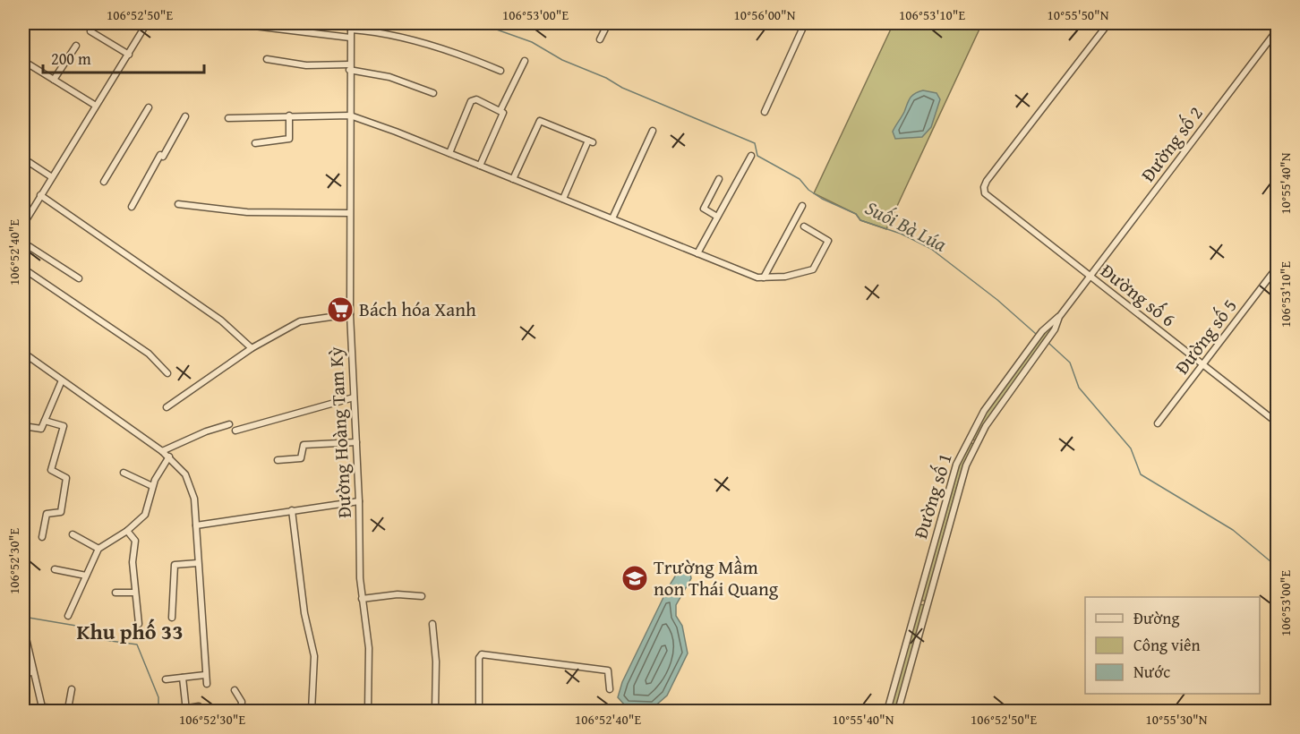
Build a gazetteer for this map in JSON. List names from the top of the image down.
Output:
{
  "streets": {
    "street": [
      "Đường số 2",
      "Đường số 6",
      "Đường số 5",
      "Đường Hoàng Tam Kỳ",
      "Đường số 1"
    ]
  },
  "crossings": [
    ["Đường số 2", "Đường số 6"],
    ["Đường số 2", "Đường số 1"],
    ["Đường số 6", "Đường số 5"],
    ["Đường số 6", "Đường số 1"]
  ],
  "districts": ["Khu phố 33"],
  "water": ["Suối Bà Lúa"],
  "places": {
    "supermarket": ["Bách hóa Xanh"],
    "school or university": ["Trường Mầm non Thái Quang"]
  },
  "legend": ["Đường", "Công viên", "Nước"],
  "scale_bar": "200 m",
  "coordinates": [
    "106°52'50\"E",
    "106°53'00\"E",
    "10°56'00\"N",
    "106°53'10\"E",
    "10°55'50\"N",
    "10°55'40\"N",
    "106°52'40\"E",
    "106°52'30\"E",
    "10°55'30\"N"
  ]
}
